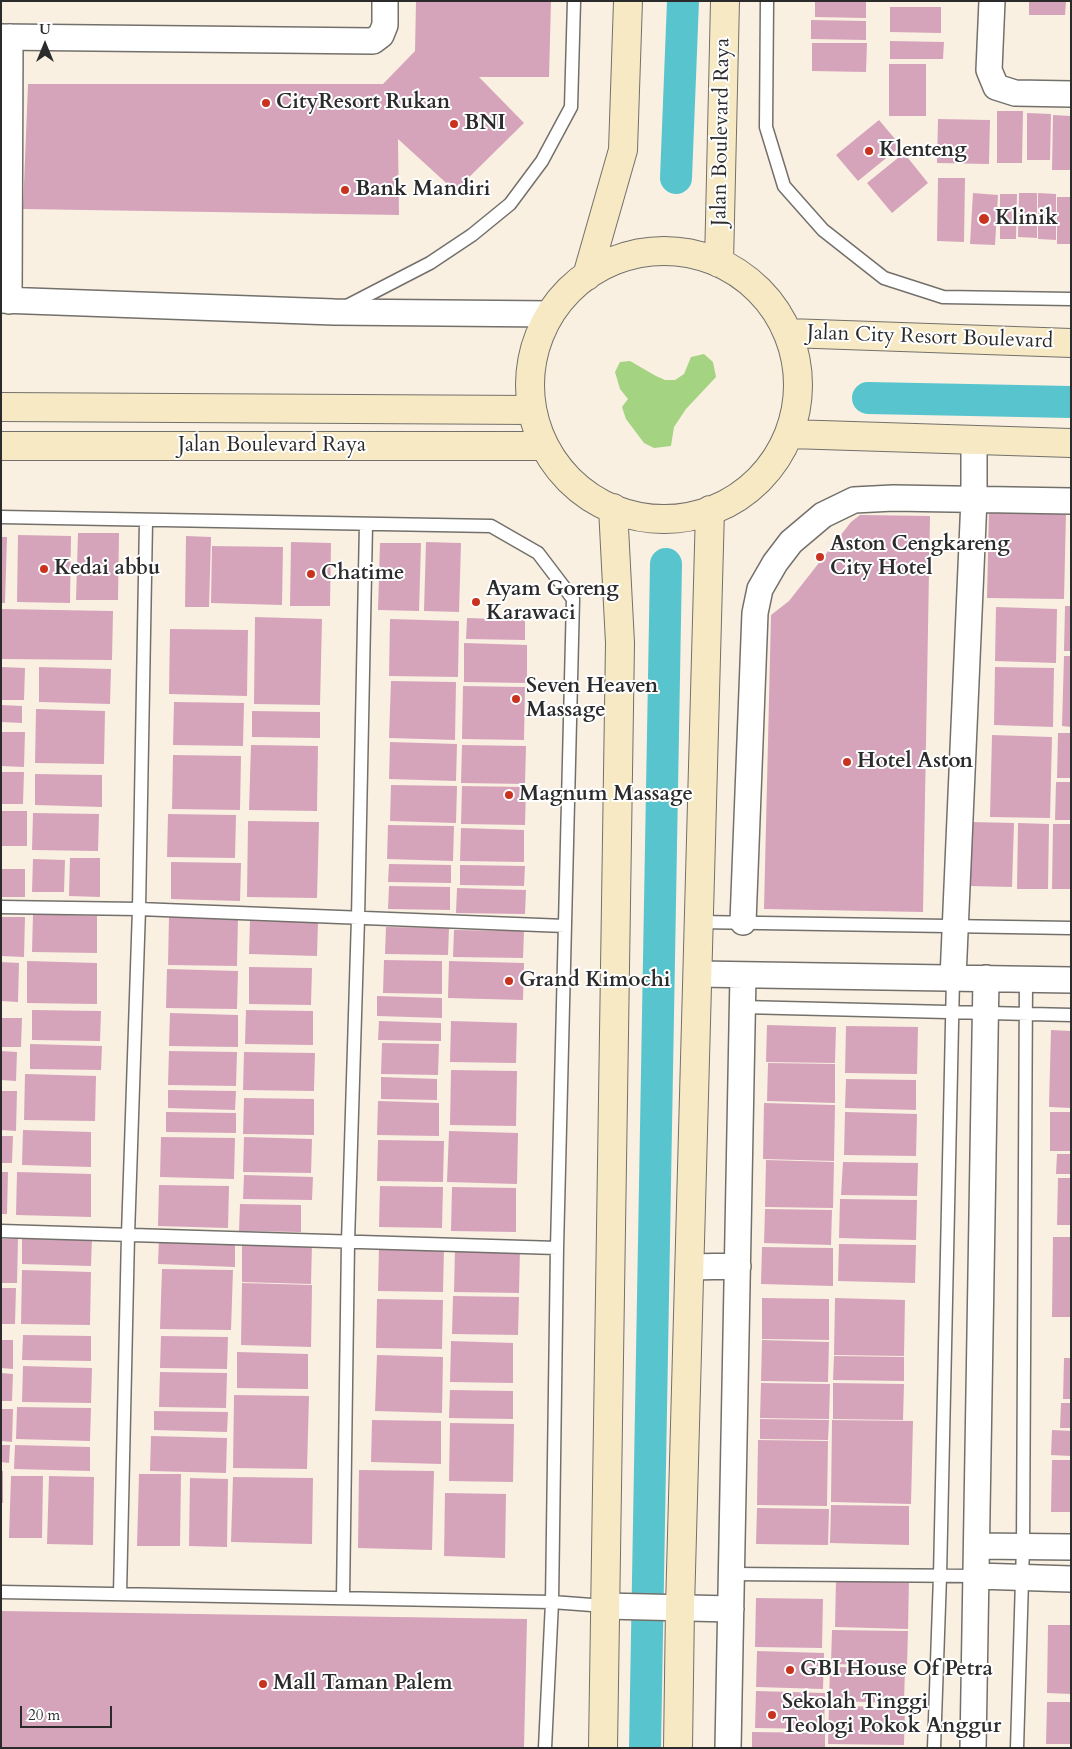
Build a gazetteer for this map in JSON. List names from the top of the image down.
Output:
{
  "streets": {
    "street": ["Jalan Boulevard Raya", "Jalan City Resort Boulevard"]
  },
  "places": [
    "CityResort Rukan",
    "BNI",
    "Klenteng",
    "Bank Mandiri",
    "Klinik",
    "Aston Cengkareng City Hotel",
    "Kedai abbu",
    "Chatime",
    "Ayam Goreng Karawaci",
    "Seven Heaven Massage",
    "Hotel Aston",
    "Magnum Massage",
    "Grand Kimochi",
    "GBI House Of Petra",
    "Mall Taman Palem",
    "Sekolah Tinggi Teologi Pokok Anggur"
  ],
  "scale_bar": "20 m",
  "north": "top"
}
